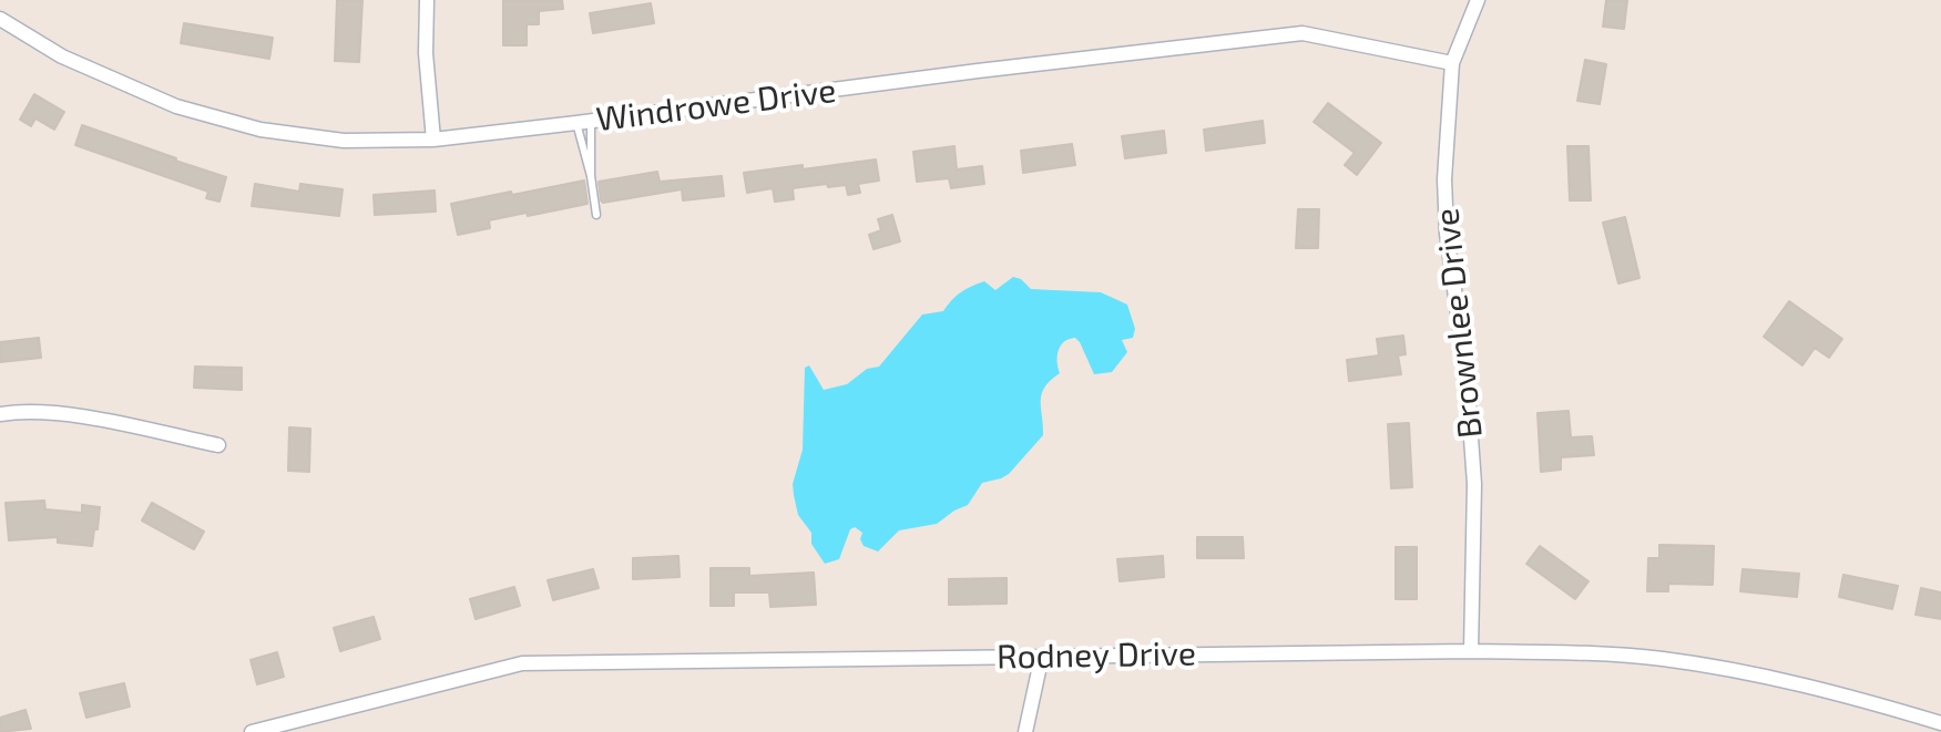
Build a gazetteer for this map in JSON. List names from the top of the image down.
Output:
{
  "streets": {
    "street": ["Windrowe Drive", "Brownlee Drive", "Rodney Drive"]
  },
  "crossings": [
    ["Windrowe Drive", "Brownlee Drive"],
    ["Brownlee Drive", "Rodney Drive"]
  ]
}
